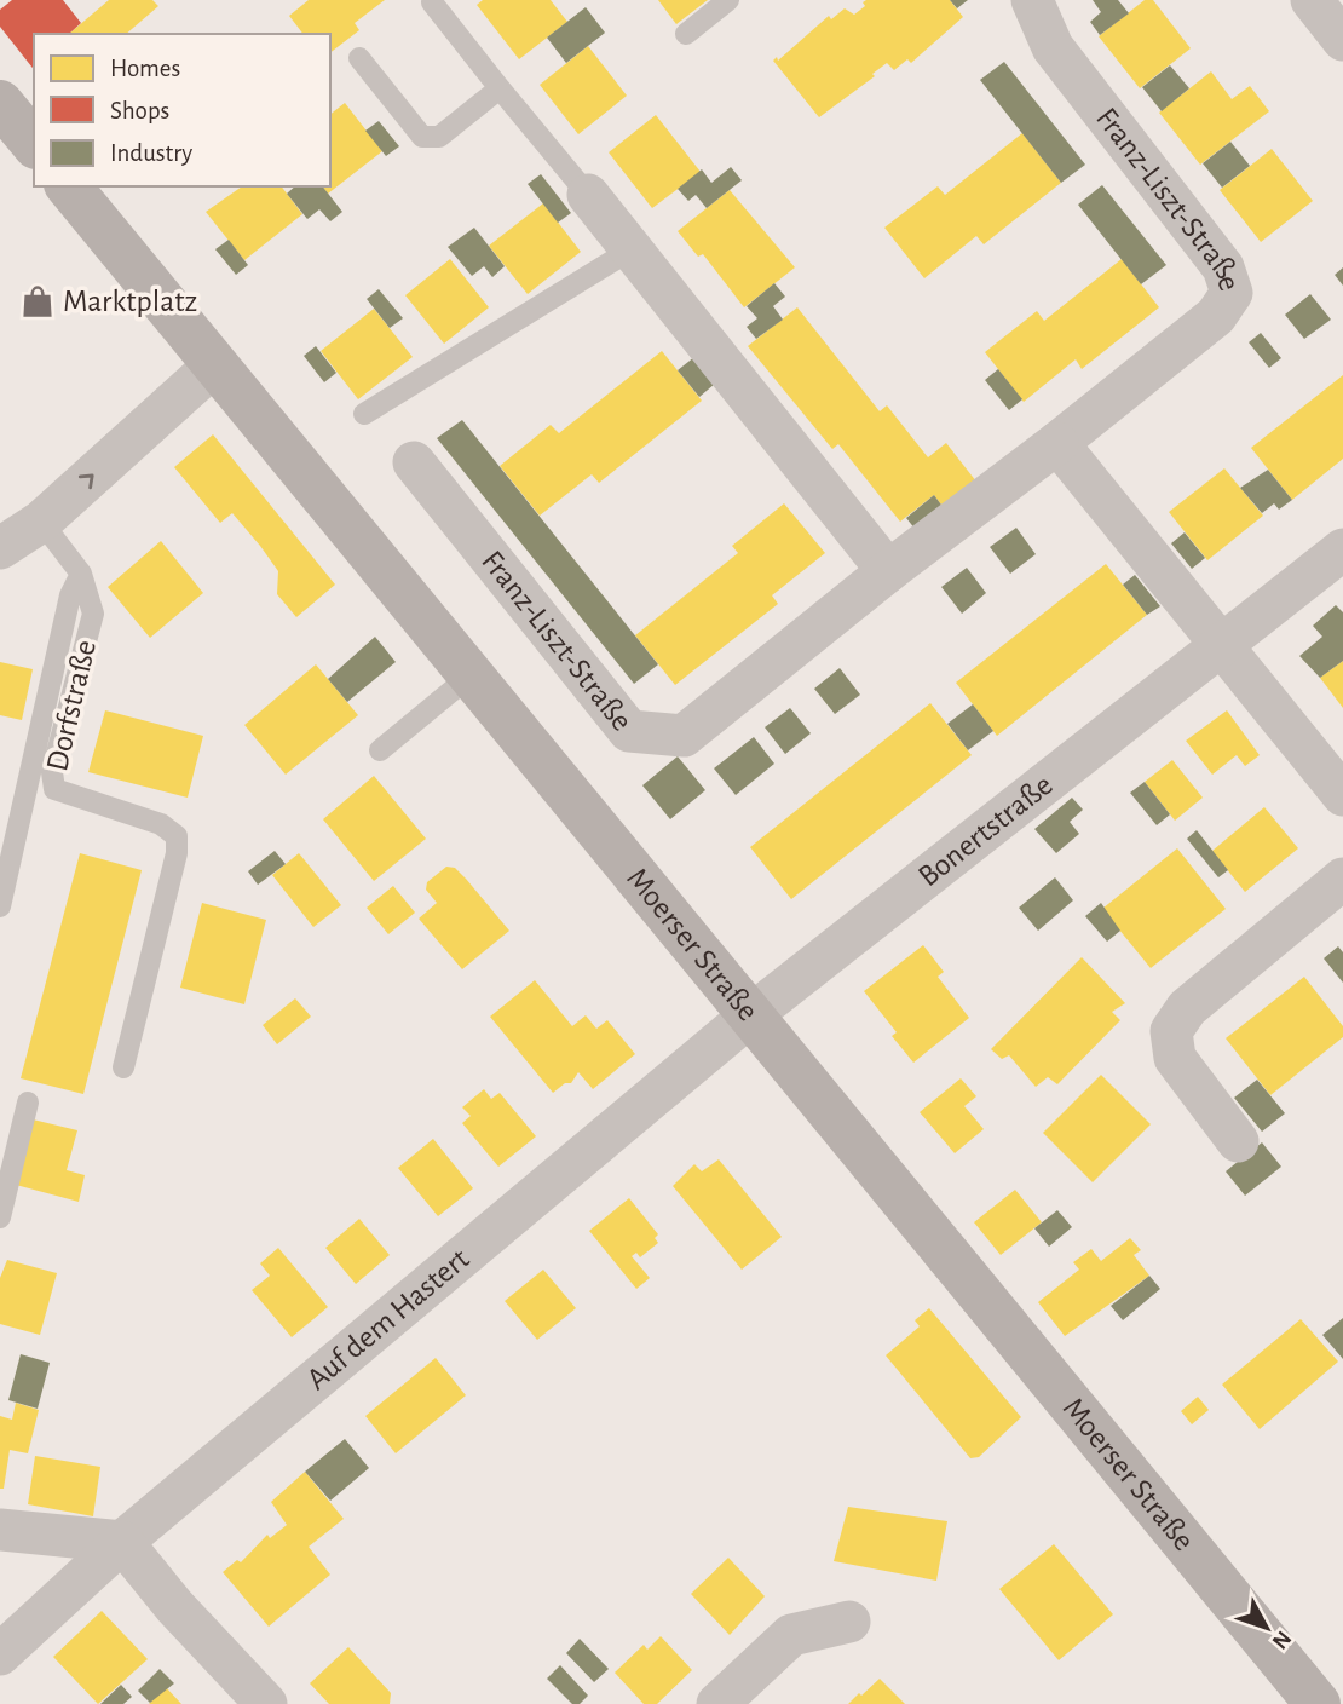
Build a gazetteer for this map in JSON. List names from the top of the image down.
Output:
{
  "streets": {
    "main road": ["Moerser Straße"],
    "street": ["Franz-Liszt-Straße", "Bonertstraße", "Auf dem Hastert"],
    "lane": ["Dorfstraße"]
  },
  "crossings": [
    ["Bonertstraße", "Moerser Straße"],
    ["Bonertstraße", "Auf dem Hastert"],
    ["Moerser Straße", "Auf dem Hastert"]
  ],
  "places": {
    "shop": ["Marktplatz"]
  },
  "legend": ["Homes", "Shops", "Industry"],
  "north": "bottom right"
}
